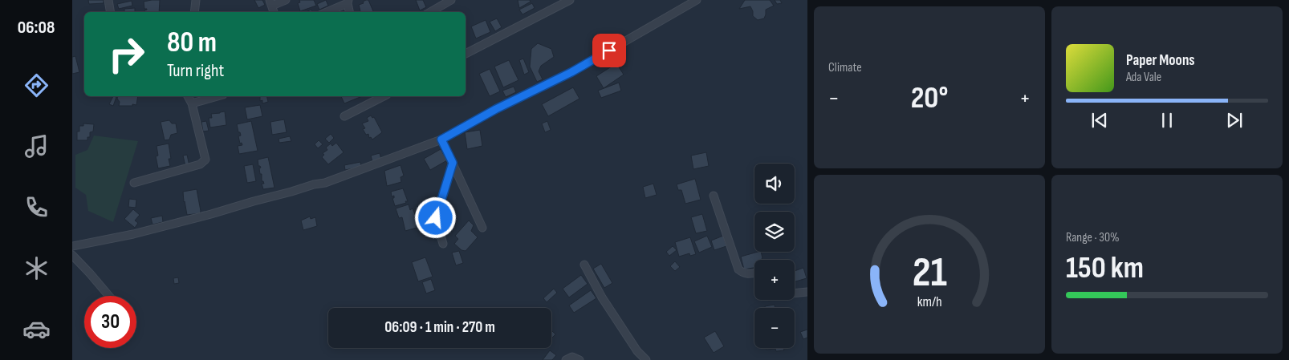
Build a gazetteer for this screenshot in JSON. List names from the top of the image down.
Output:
{
  "page": {
    "tabs": "06:08",
    "tile": [
      "Climate",
      ["Range · 30%", "150 km"]
    ],
    "turn": ["80 m", "Turn right"],
    "song": ["Paper Moons", "Ada Vale"],
    "heat": ["−", "20°", "+"],
    "map_buttons": ["+", "−"],
    "limit": "30",
    "trip": "06:09 · 1 min · 270 m",
    "gauge": ["21", "km/h"]
  }
}
